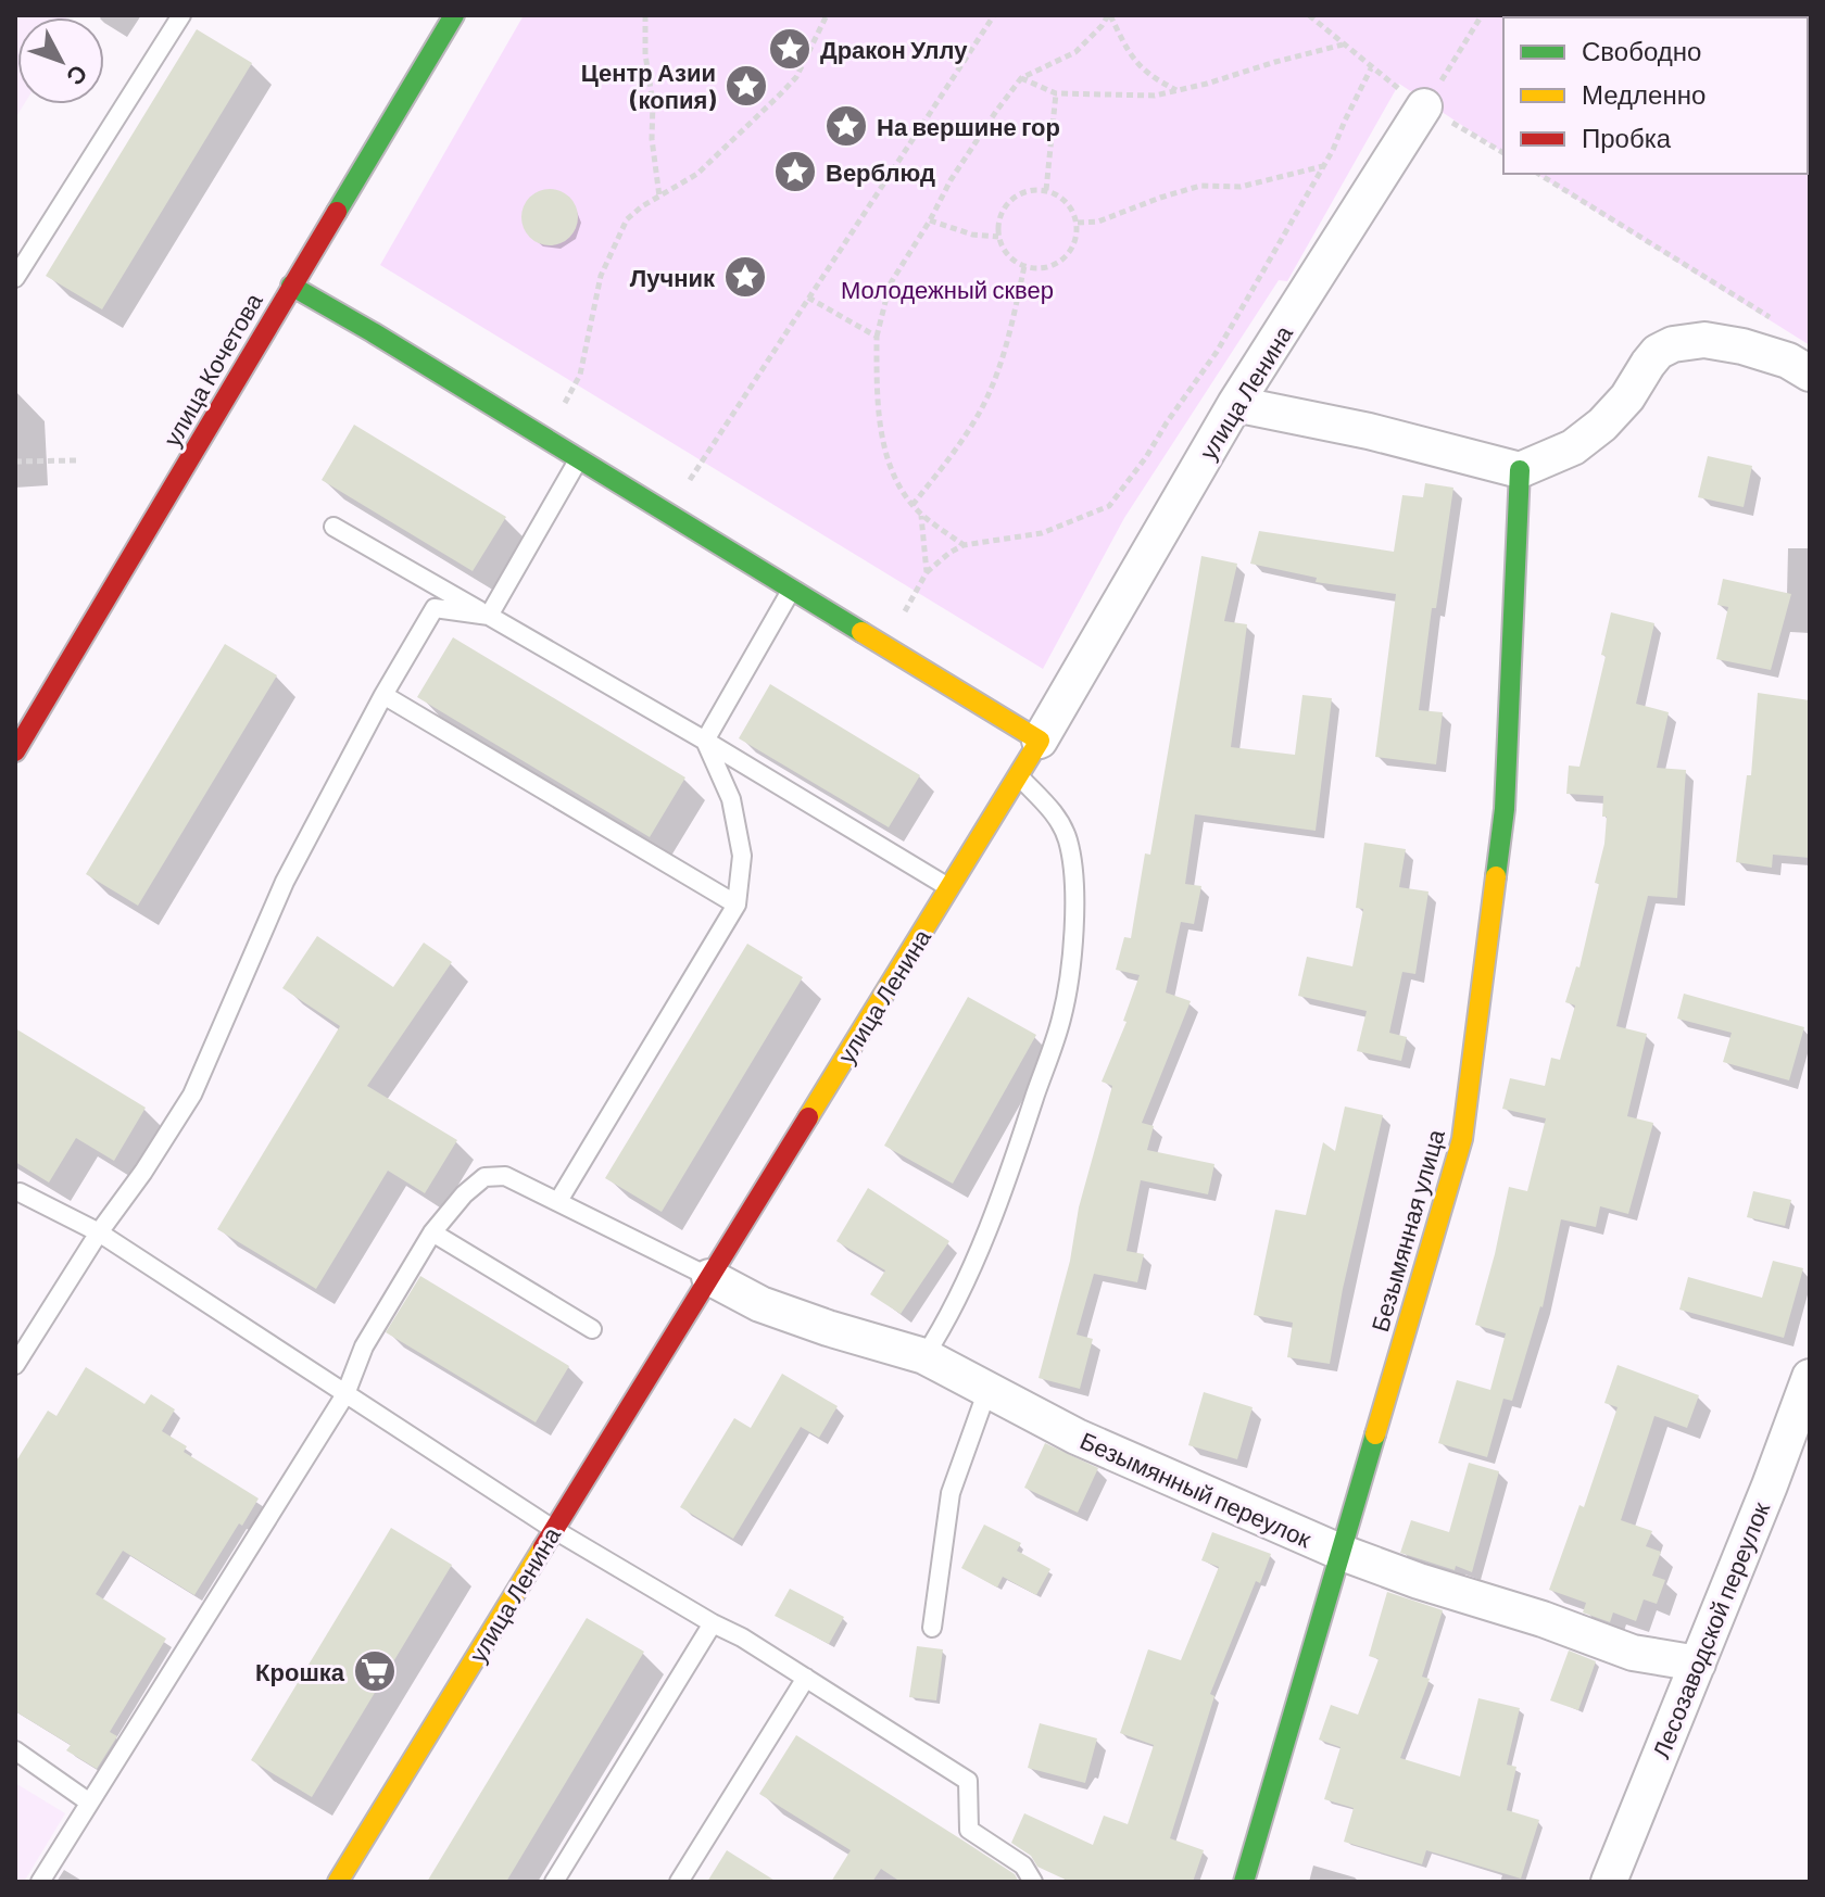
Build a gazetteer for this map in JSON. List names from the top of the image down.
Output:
{
  "streets": {
    "street": [
      "улица Кочетова",
      "улица Ленина",
      "Безымянная улица",
      "Безымянный переулок",
      "Лесозаводской переулок"
    ]
  },
  "crossings": [
    ["улица Ленина", "Безымянный переулок"],
    ["Безымянная улица", "Безымянный переулок"],
    ["Безымянный переулок", "Лесозаводской переулок"]
  ],
  "parks": ["Молодежный сквер"],
  "places": {
    "place": [
      "Дракон Уллу",
      "Центр Азии (копия)",
      "На вершине гор",
      "Верблюд",
      "Лучник"
    ],
    "supermarket": ["Крошка"]
  },
  "legend": ["Свободно", "Медленно", "Пробка"],
  "north": "bottom right"
}
